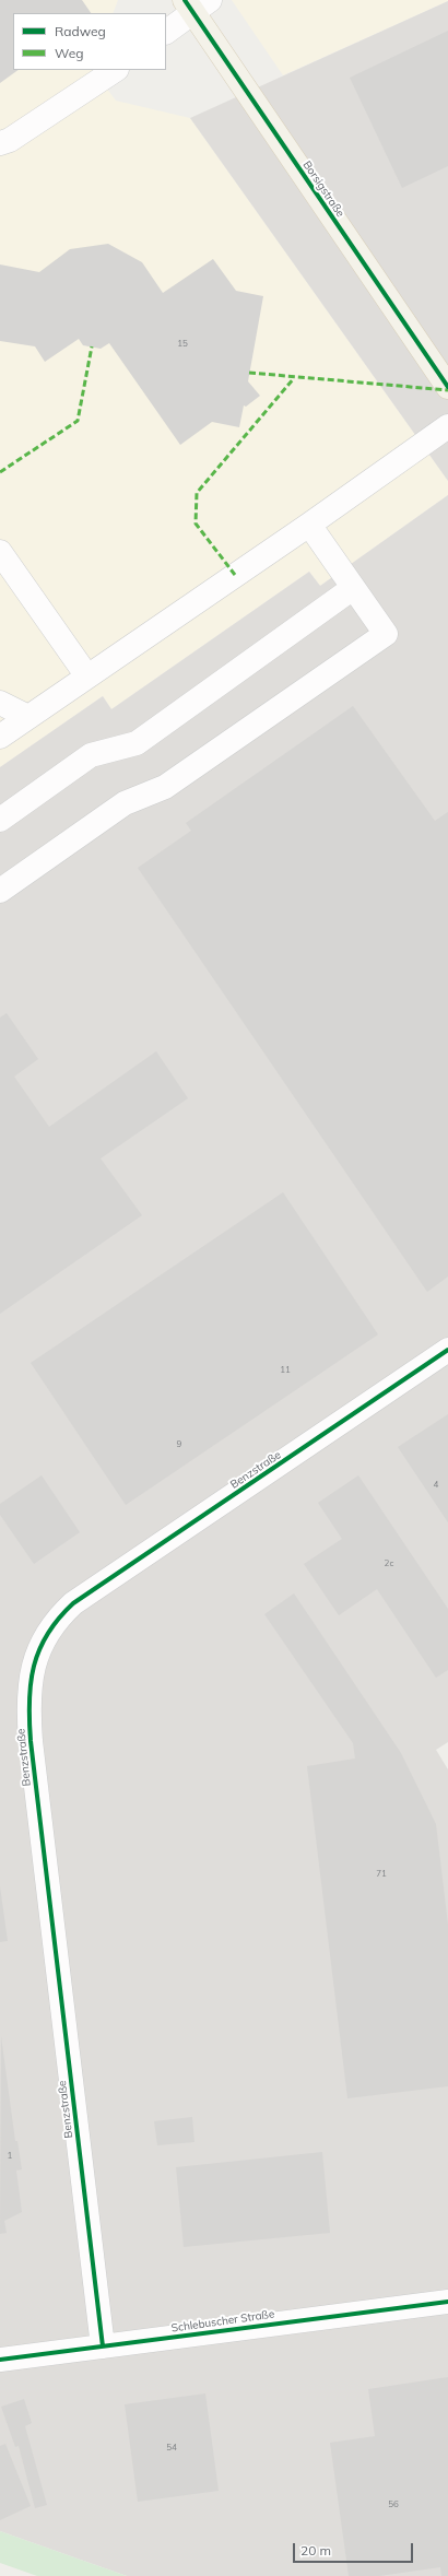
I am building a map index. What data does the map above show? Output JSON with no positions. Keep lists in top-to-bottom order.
{
  "streets": {
    "main road": ["Borsigstraße"],
    "street": ["Benzstraße", "Schlebuscher Straße"]
  },
  "crossings": [
    ["Benzstraße", "Schlebuscher Straße"]
  ],
  "house_numbers": [
    "15",
    "11",
    "9",
    "4",
    "2c",
    "71",
    "1",
    "54",
    "56"
  ],
  "legend": ["Radweg", "Weg"],
  "scale_bar": "20 m"
}
